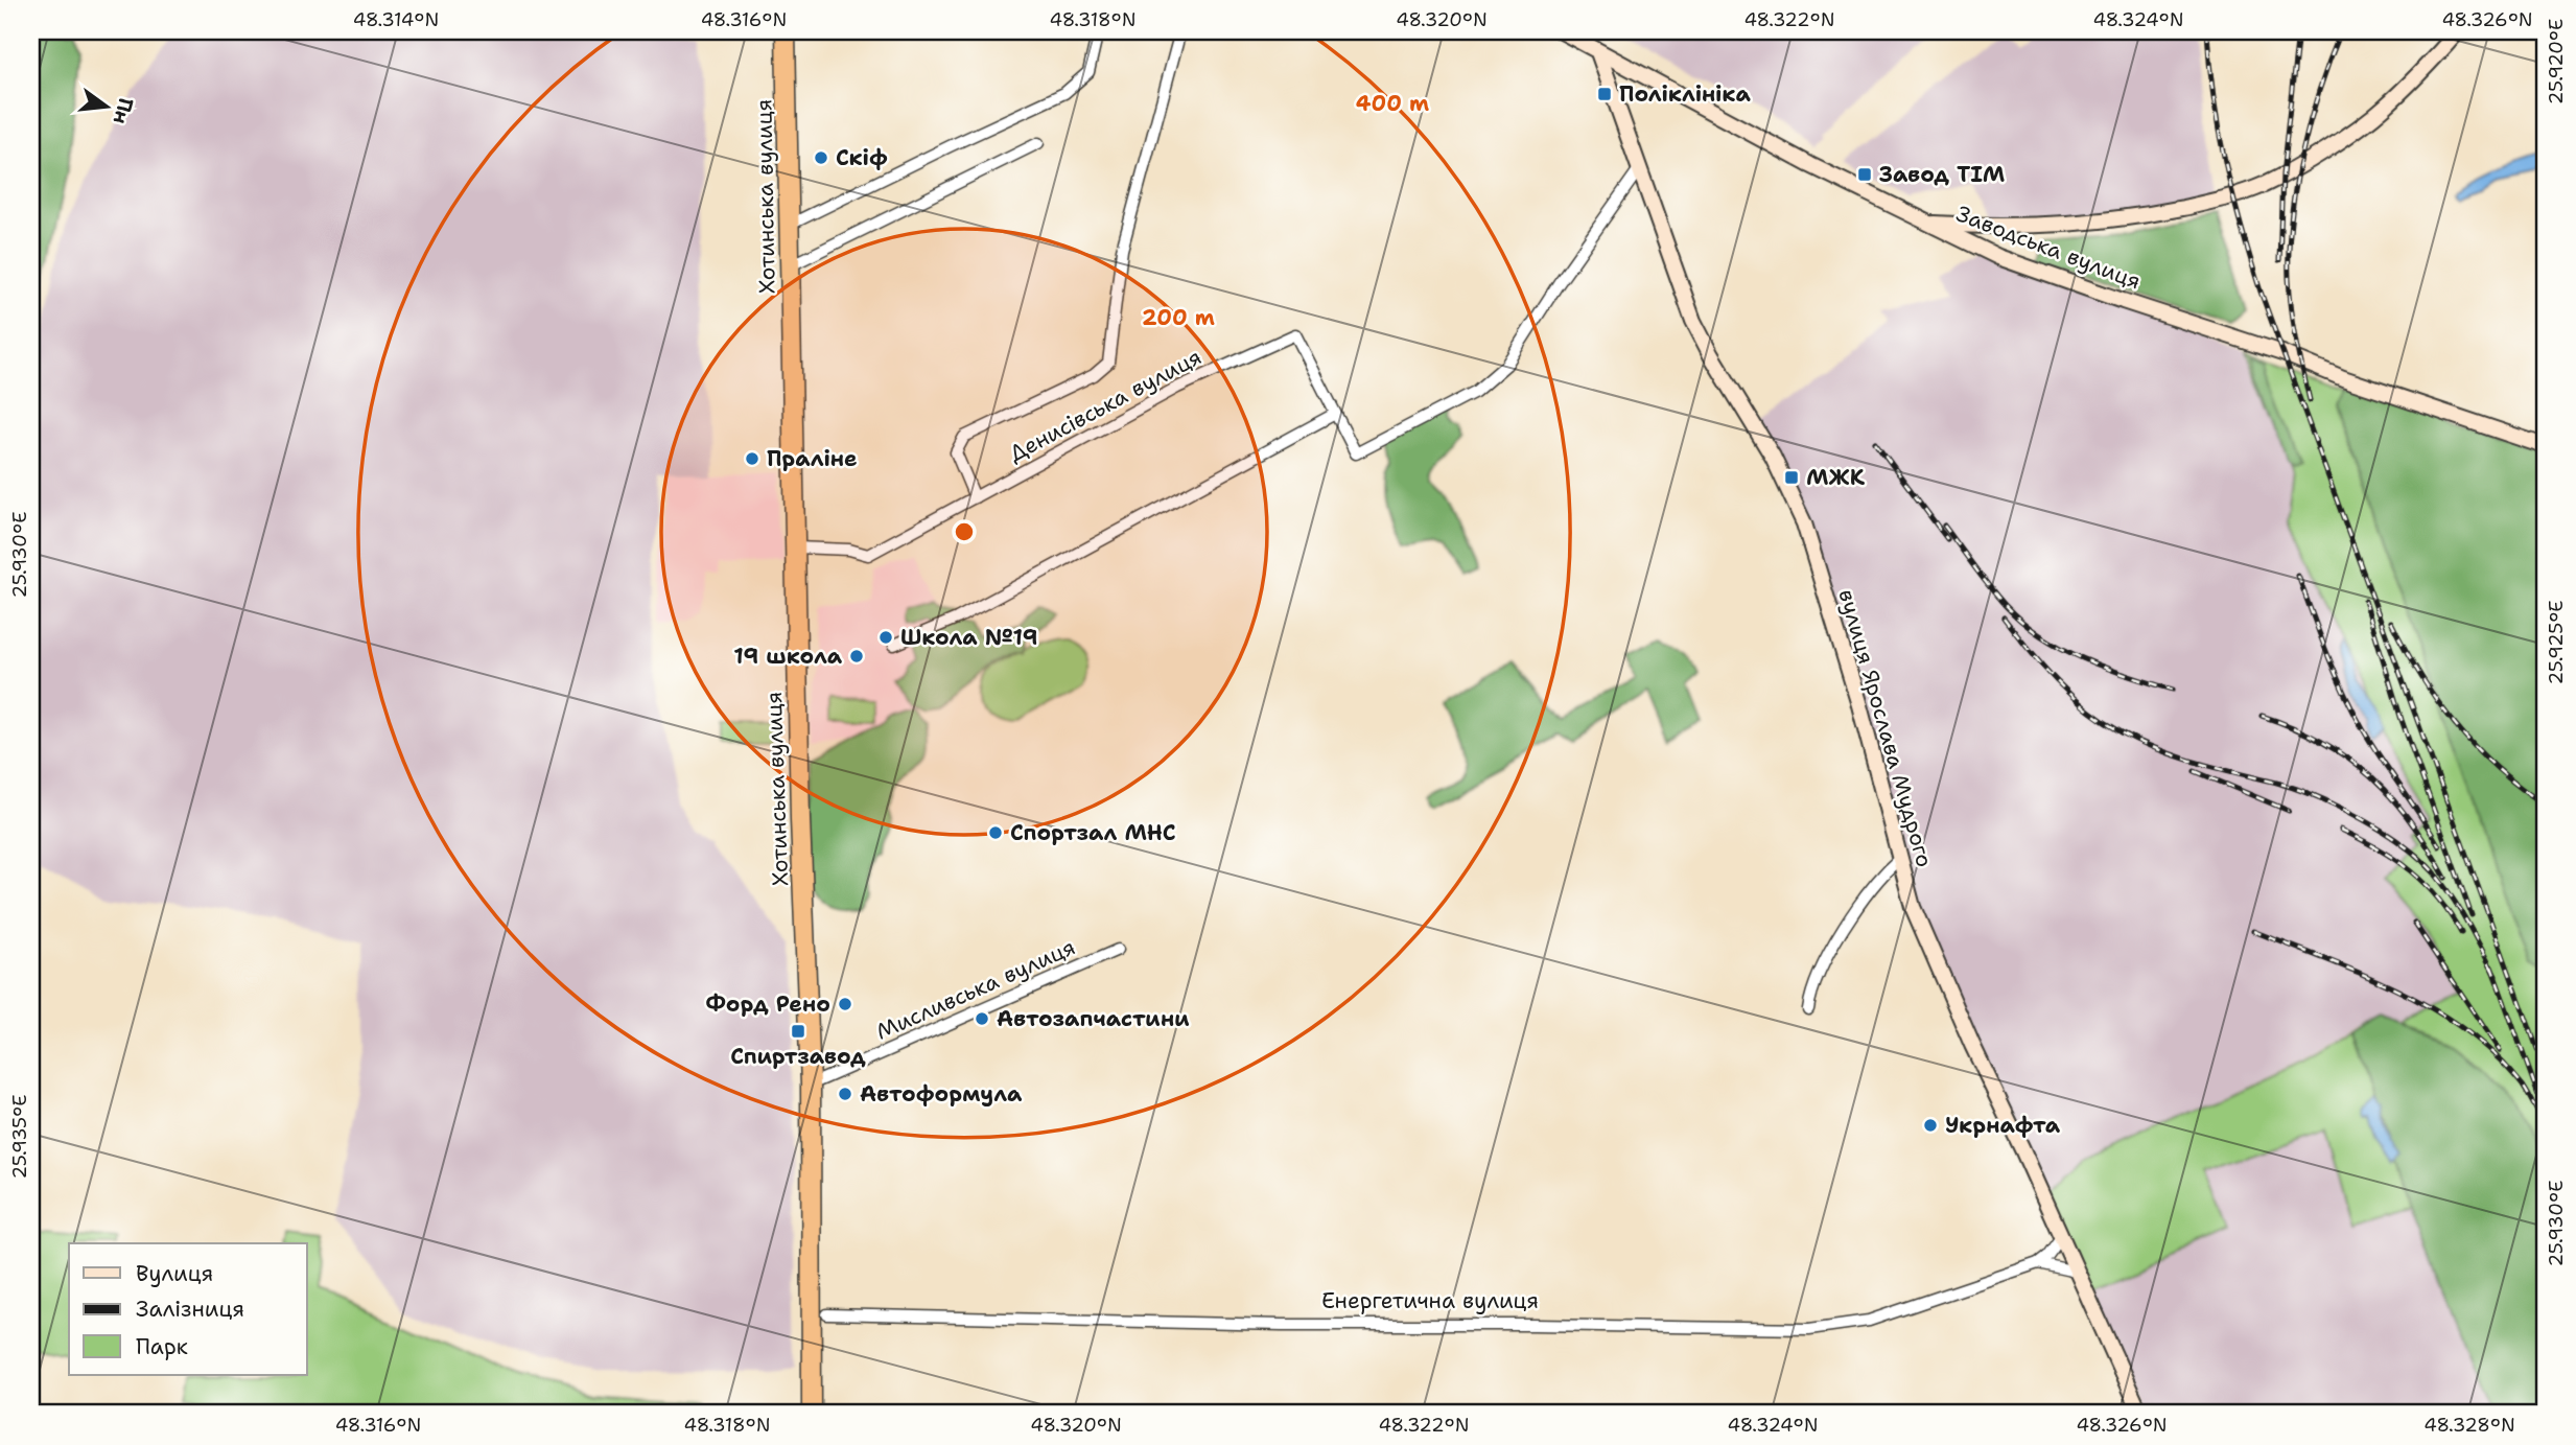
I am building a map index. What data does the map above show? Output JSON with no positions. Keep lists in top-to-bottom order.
{
  "streets": {
    "highway": ["Хотинська вулиця"],
    "main road": ["Заводська вулиця", "вулиця Ярослава Мудрого"],
    "street": ["Денисівська вулиця", "Мисливська вулиця", "Енергетична вулиця"]
  },
  "crossings": [
    ["Хотинська вулиця", "Денисівська вулиця"],
    ["Хотинська вулиця", "Мисливська вулиця"],
    ["Хотинська вулиця", "Енергетична вулиця"],
    ["Заводська вулиця", "вулиця Ярослава Мудрого"],
    ["Денисівська вулиця", "вулиця Ярослава Мудрого"],
    ["вулиця Ярослава Мудрого", "Енергетична вулиця"]
  ],
  "places": {
    "transit": [
      "Поліклініка",
      "Завод ТІМ",
      "МЖК",
      "Спиртзавод"
    ],
    "other": [
      "Скіф",
      "Праліне",
      "Школа №19",
      "19 школа",
      "Спортзал МНС",
      "Форд Рено",
      "Автозапчастини",
      "Автоформула",
      "Укрнафта"
    ]
  },
  "legend": ["Вулиця", "Залізниця", "Парк"],
  "north": "right",
  "coordinates": [
    "48.314°N",
    "48.316°N",
    "48.318°N",
    "48.320°N",
    "48.322°N",
    "48.324°N",
    "48.326°N",
    "25.920°E",
    "25.930°E",
    "25.925°E",
    "25.935°E",
    "48.328°N"
  ],
  "rings": ["400 m", "200 m"]
}
